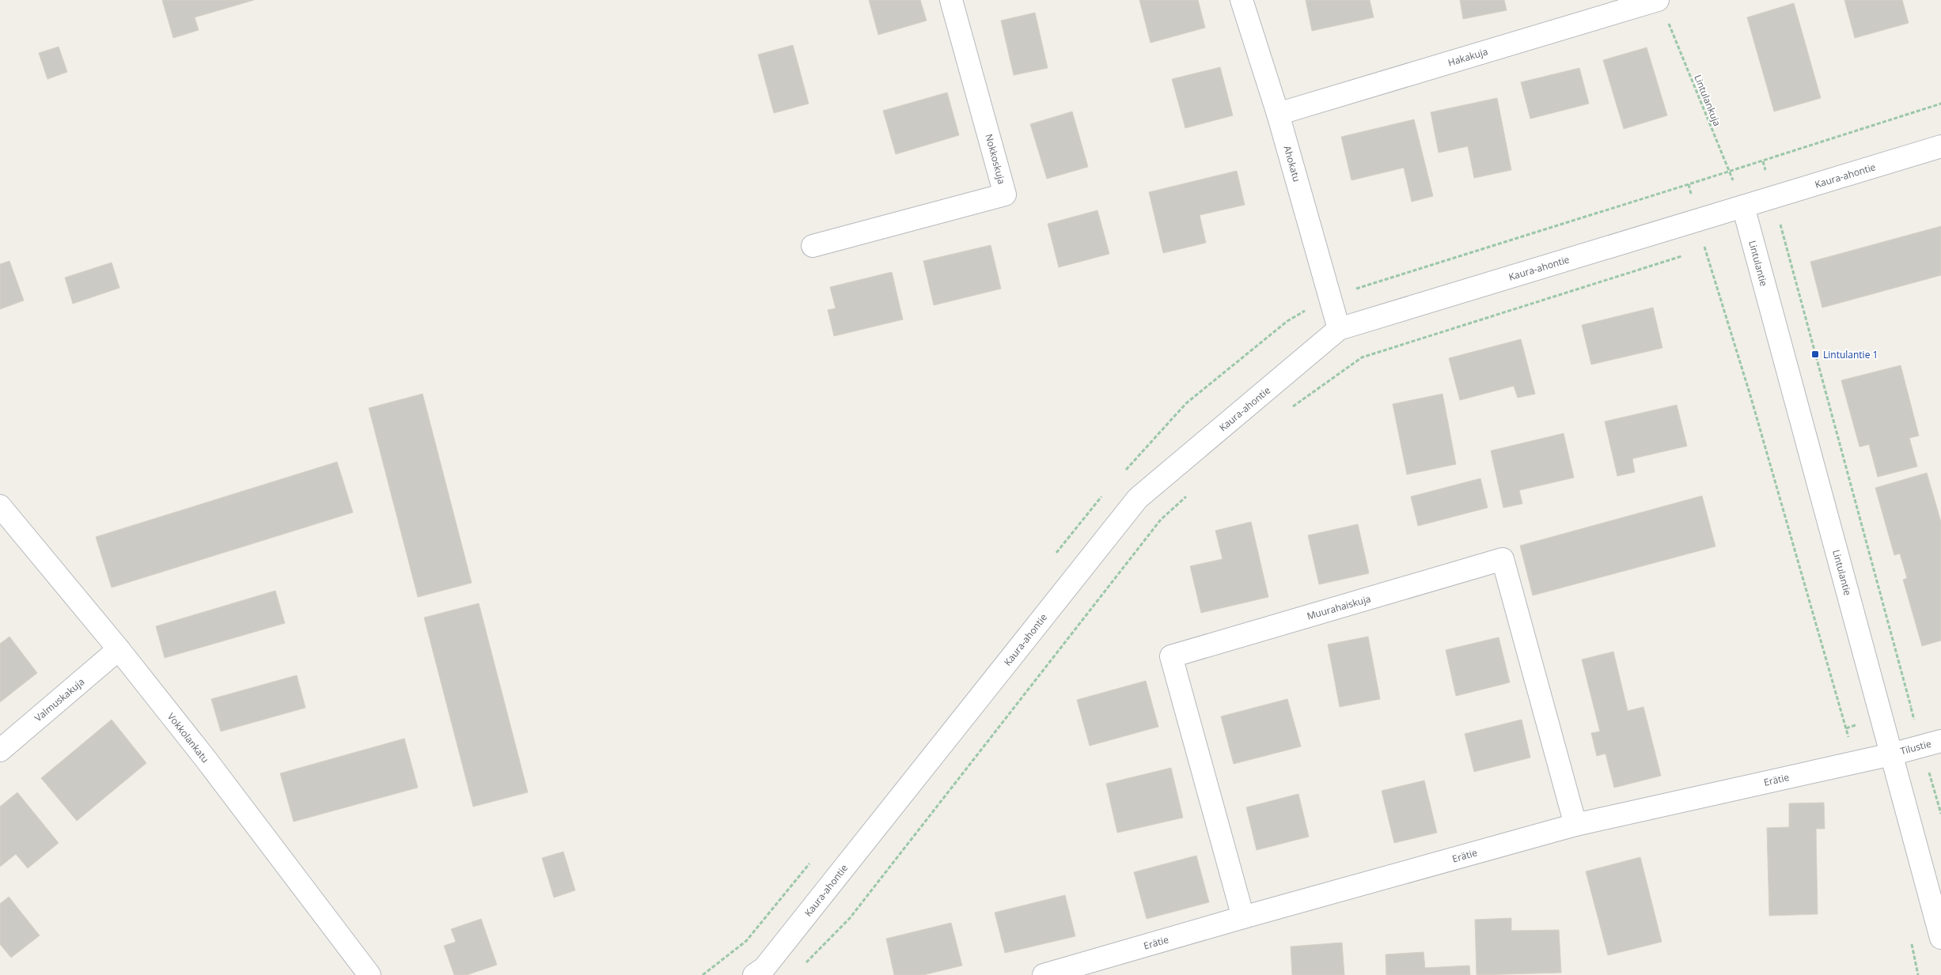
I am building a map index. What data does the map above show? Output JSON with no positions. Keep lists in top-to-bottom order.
{
  "streets": {
    "street": [
      "Hakakuja",
      "Nokkoskuja",
      "Ahokatu",
      "Kaura-ahontie",
      "Lintulantie",
      "Muurahaiskuja",
      "Valmuskakuja",
      "Vokkolankatu",
      "Tilustie",
      "Erätie"
    ],
    "path": ["Lintulankuja"]
  },
  "crossings": [
    ["Hakakuja", "Ahokatu"],
    ["Lintulankuja", "Kaura-ahontie"],
    ["Lintulankuja", "Lintulantie"],
    ["Ahokatu", "Kaura-ahontie"],
    ["Kaura-ahontie", "Lintulantie"],
    ["Lintulantie", "Tilustie"],
    ["Lintulantie", "Erätie"],
    ["Muurahaiskuja", "Erätie"],
    ["Valmuskakuja", "Vokkolankatu"],
    ["Tilustie", "Erätie"]
  ],
  "places": {
    "transit": ["Lintulantie 1"]
  }
}
